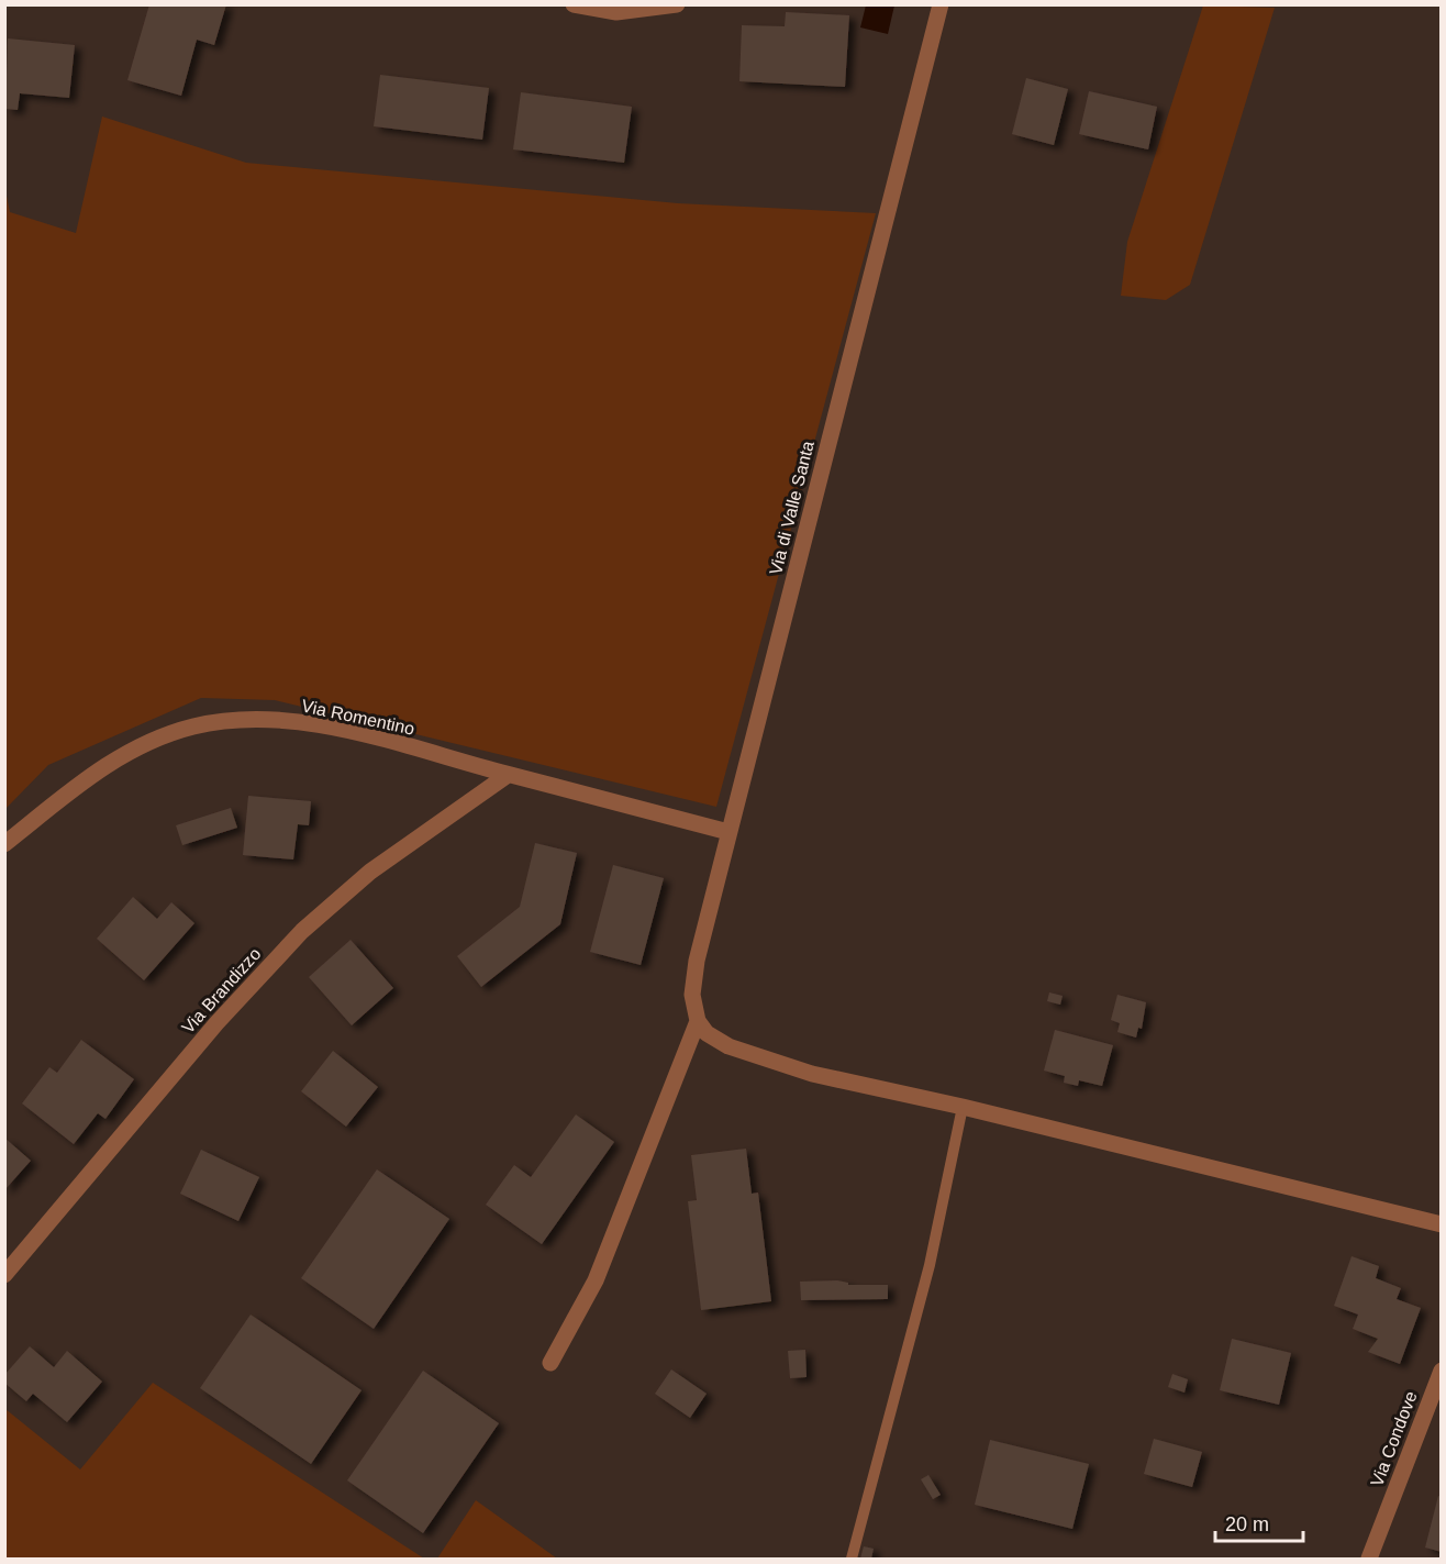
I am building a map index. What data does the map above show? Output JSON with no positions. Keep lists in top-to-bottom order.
{
  "streets": {
    "street": [
      "Via di Valle Santa",
      "Via Romentino",
      "Via Brandizzo",
      "Via Condove"
    ]
  },
  "crossings": [
    ["Via di Valle Santa", "Via Romentino"],
    ["Via Romentino", "Via Brandizzo"]
  ],
  "scale_bar": "20 m"
}
